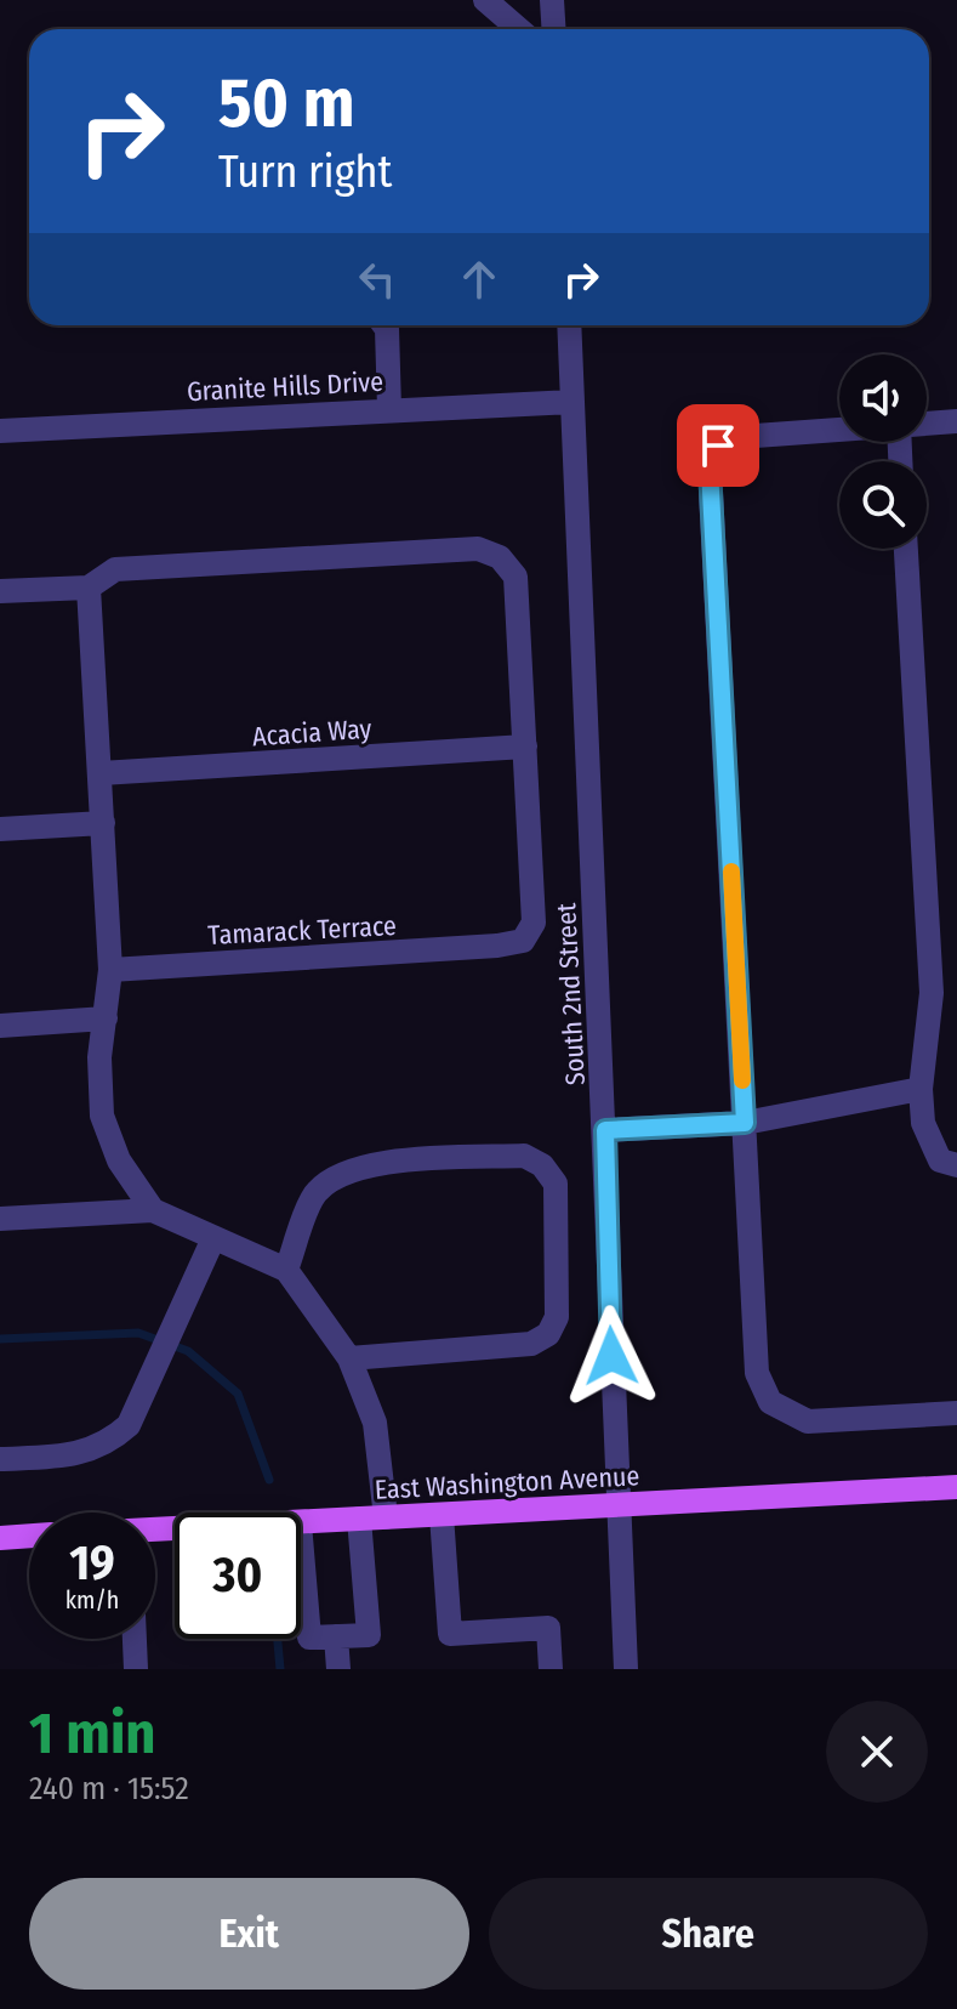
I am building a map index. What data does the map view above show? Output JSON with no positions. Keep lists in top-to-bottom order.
{
  "streets": {
    "main road": ["East Washington Avenue"],
    "street": [
      "Granite Hills Drive",
      "Acacia Way",
      "Tamarack Terrace",
      "South 2nd Street"
    ]
  },
  "crossings": [
    ["Granite Hills Drive", "South 2nd Street"],
    ["Acacia Way", "Tamarack Terrace"],
    ["South 2nd Street", "East Washington Avenue"]
  ],
  "page": {
    "turn": ["50 m", "Turn right"],
    "speed": "19 km/h",
    "limit": "30",
    "heading": ["1 min", "240 m · 15:52"],
    "buttons": ["Exit", "Share"]
  }
}
